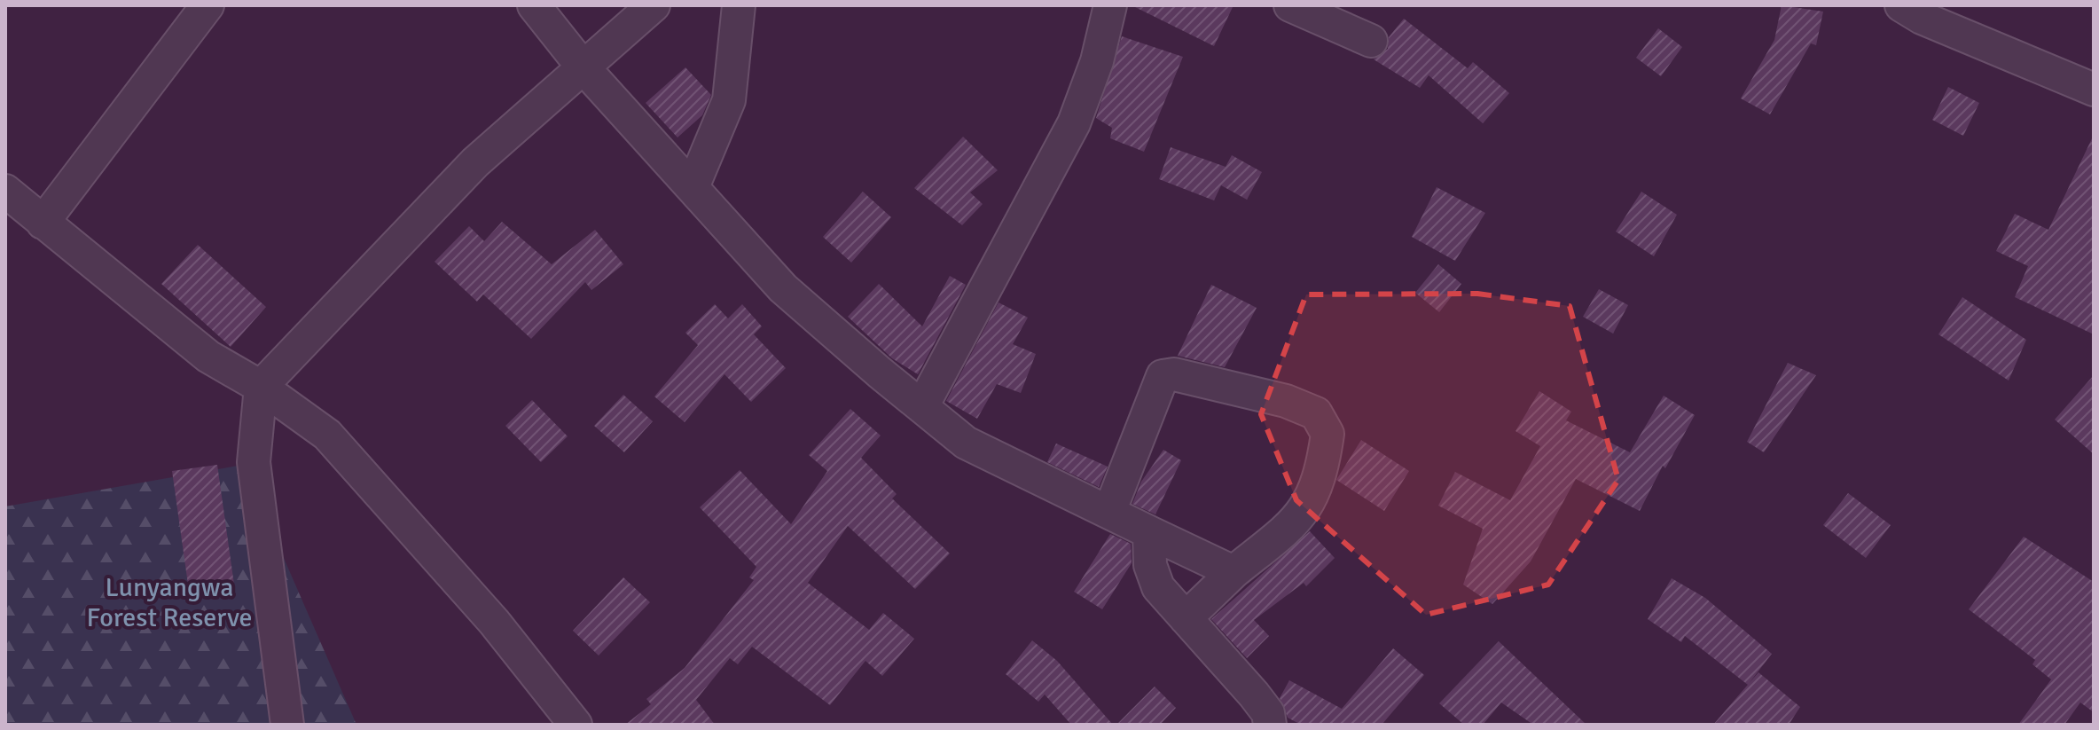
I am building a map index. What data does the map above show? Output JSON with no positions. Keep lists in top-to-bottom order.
{
  "parks": ["Lunyangwa Forest Reserve"]
}
